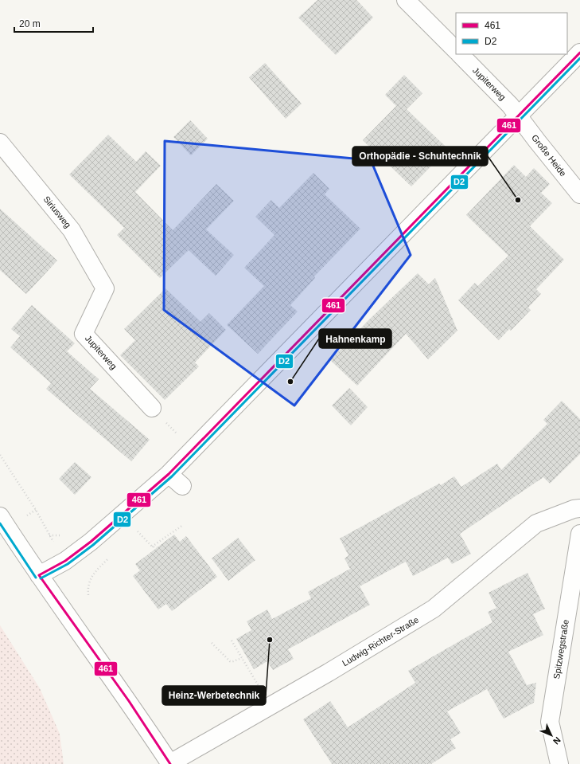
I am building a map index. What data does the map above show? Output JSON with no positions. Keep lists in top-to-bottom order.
{
  "streets": {
    "street": [
      "Jupiterweg",
      "Große Heide",
      "Siriusweg",
      "Ludwig-Richter-Straße",
      "Spitzwegstraße"
    ]
  },
  "crossings": [
    ["Jupiterweg", "Große Heide"],
    ["Jupiterweg", "Siriusweg"]
  ],
  "places": ["Orthopädie - Schuhtechnik", "Hahnenkamp", "Heinz-Werbetechnik"],
  "lines": ["transit line 461", "transit line D2"],
  "legend": ["461", "D2"],
  "scale_bar": "20 m",
  "north": "bottom right"
}
